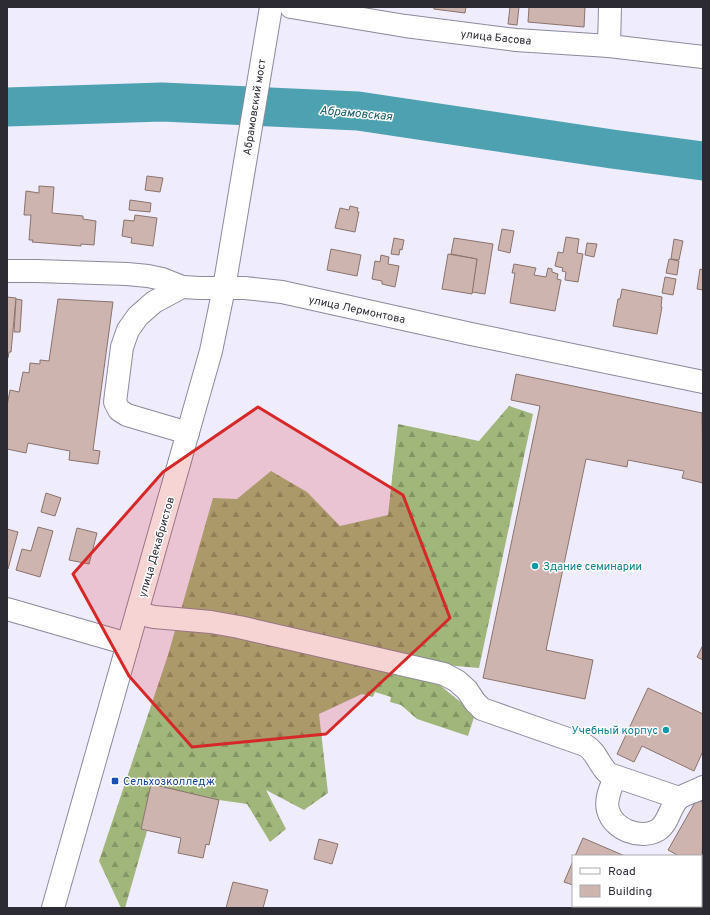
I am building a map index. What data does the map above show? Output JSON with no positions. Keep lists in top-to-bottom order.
{
  "streets": {
    "street": [
      "улица Басова",
      "Абрамовский мост",
      "улица Лермонтова",
      "улица Декабристов"
    ]
  },
  "crossings": [
    ["Абрамовский мост", "улица Декабристов"],
    ["улица Лермонтова", "улица Декабристов"]
  ],
  "water": ["Абрамовская"],
  "places": {
    "other": ["Здание семинарии", "Учебный корпус"],
    "transit": ["Сельхозколледж"]
  },
  "legend": ["Road", "Building"]
}
